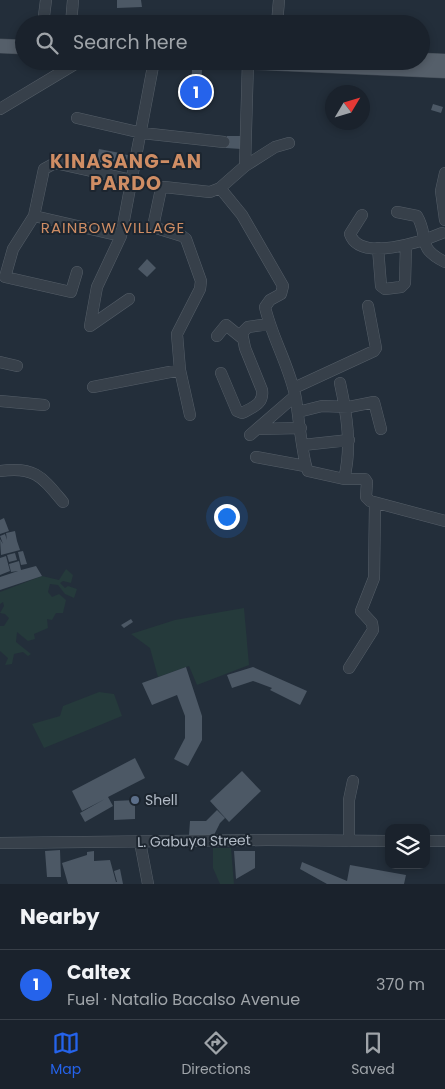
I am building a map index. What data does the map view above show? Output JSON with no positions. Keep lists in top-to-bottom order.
{
  "streets": {
    "street": ["L. Gabuya Street"]
  },
  "districts": ["KINASANG-AN PARDO", "RAINBOW VILLAGE"],
  "places": ["Shell"],
  "north": "top right",
  "page": {
    "search": "Search here",
    "pins": "1",
    "heading": "Nearby",
    "list": [
      {
        "mark": "1",
        "name": "Caltex",
        "note": "Fuel · Natalio Bacalso Avenue",
        "value": "370 m"
      }
    ],
    "nav": ["Map", "Directions", "Saved"]
  }
}
